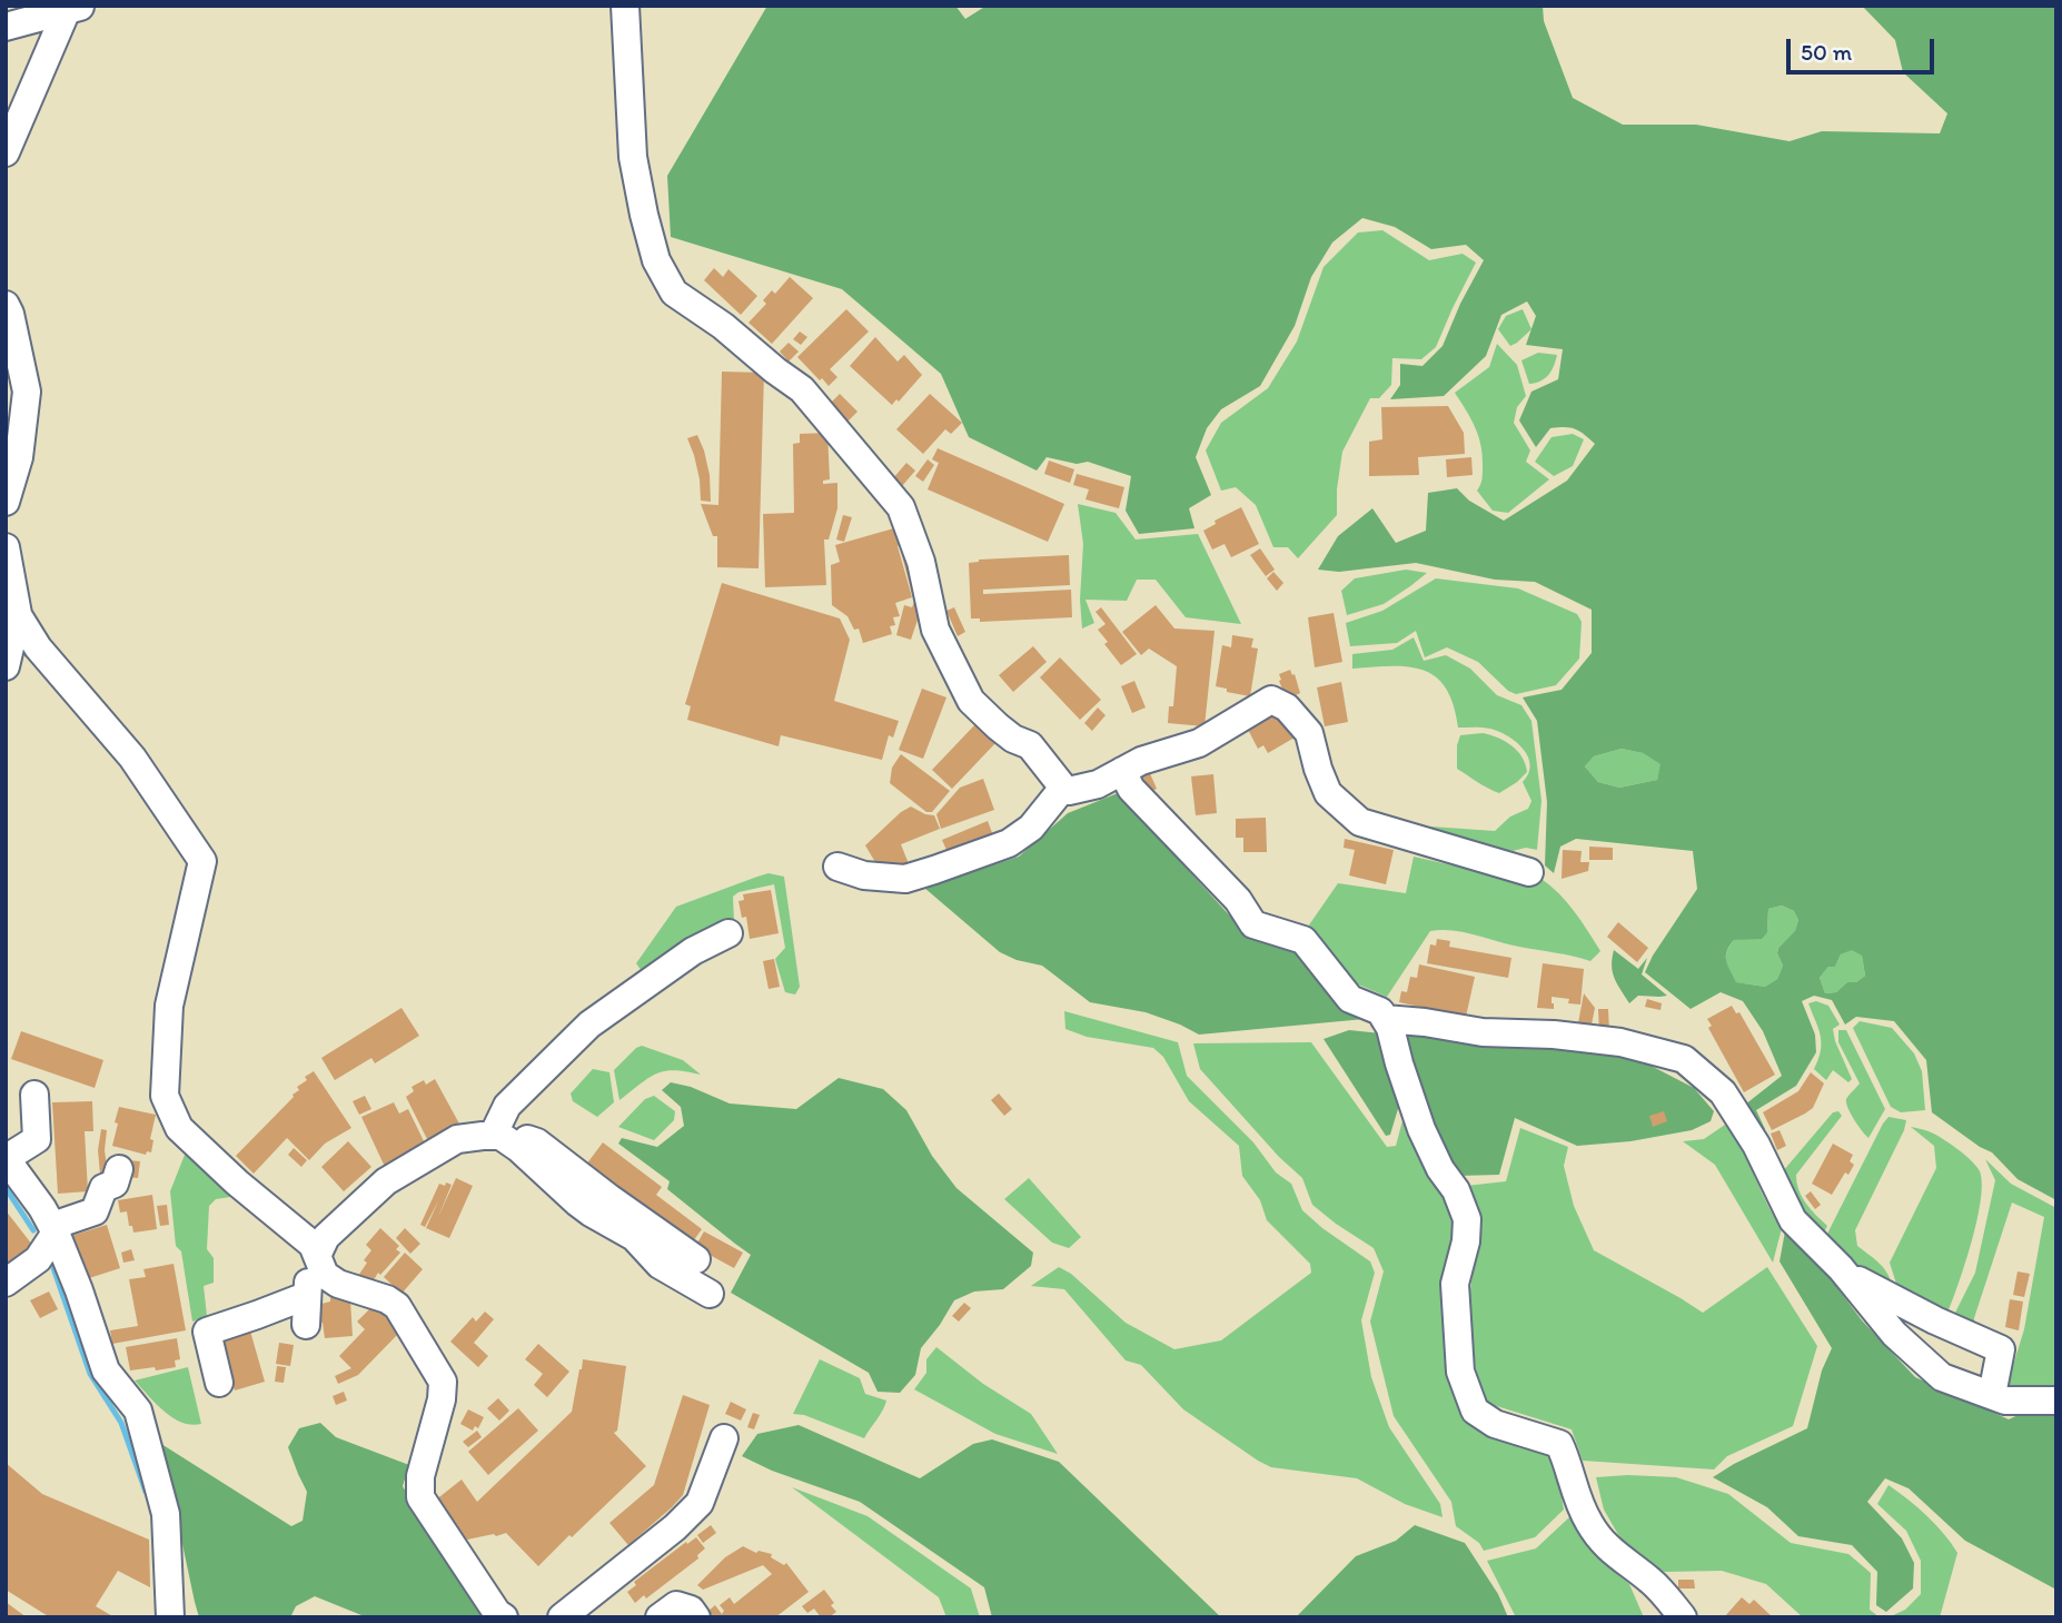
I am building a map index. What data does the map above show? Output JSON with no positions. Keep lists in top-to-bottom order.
{
  "scale_bar": "50 m"
}
